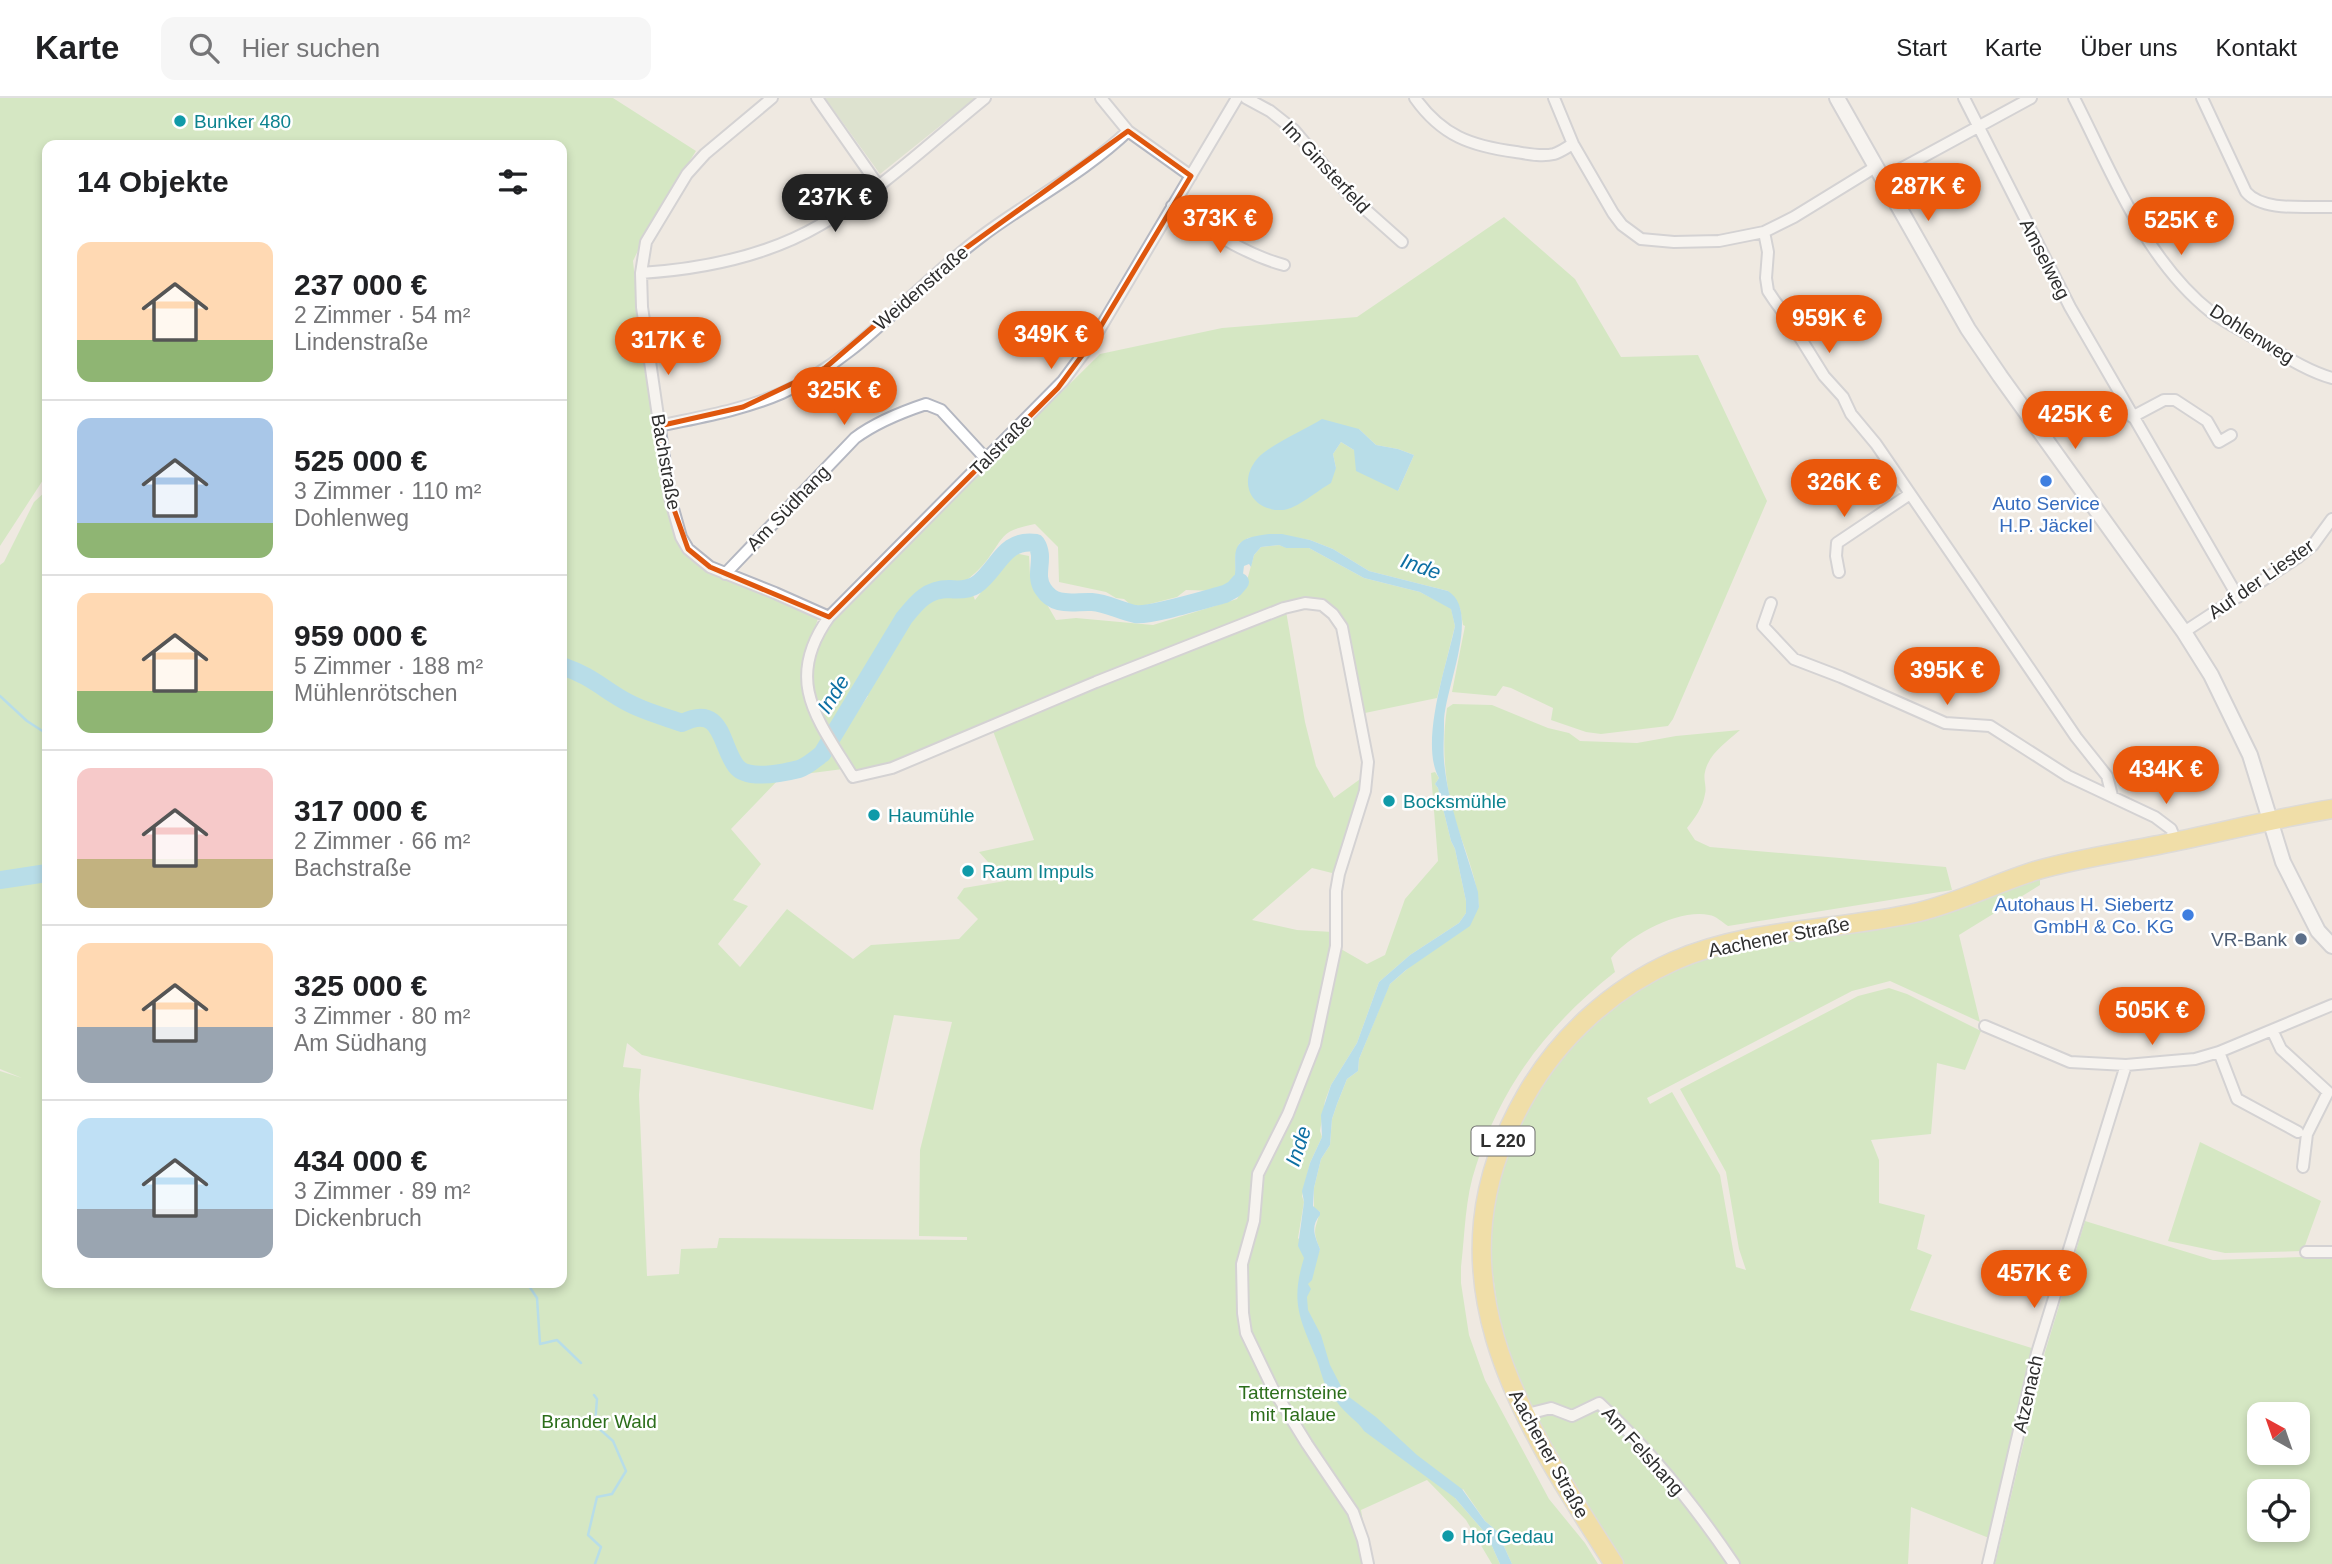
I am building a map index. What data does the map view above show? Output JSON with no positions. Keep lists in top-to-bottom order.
{
  "streets": {
    "main road": ["Aachener Straße", "L 220"],
    "street": [
      "Im Ginsterfeld",
      "Amselweg",
      "Weidenstraße",
      "Dohlenweg",
      "Talstraße",
      "Bachstraße",
      "Am Südhang",
      "Auf der Liester",
      "Atzenach",
      "Am Felshang"
    ]
  },
  "crossings": [
    ["Amselweg", "Auf der Liester"],
    ["Weidenstraße", "Bachstraße"],
    ["Talstraße", "Bachstraße"],
    ["Talstraße", "Am Südhang"],
    ["Bachstraße", "Am Südhang"],
    ["Aachener Straße", "Am Felshang"]
  ],
  "water": ["Inde"],
  "parks": ["Tatternsteine mit Talaue", "Brander Wald"],
  "places": [
    "Bunker 480",
    "Auto Service H.P. Jäckel",
    "Bocksmühle",
    "Haumühle",
    "Raum Impuls",
    "Autohaus H. Siebertz GmbH & Co. KG",
    "VR-Bank",
    "Hof Gedau"
  ],
  "north": "top left",
  "page": {
    "header": "Karte",
    "search": "Hier suchen",
    "nav": [
      "Start",
      "Karte",
      "Über uns",
      "Kontakt"
    ],
    "heading": "14 Objekte",
    "price": [
      "287K €",
      "237K €",
      "373K €",
      "525K €",
      "959K €",
      "349K €",
      "317K €",
      "325K €",
      "425K €",
      "326K €",
      "395K €",
      "434K €",
      "505K €",
      "457K €"
    ],
    "list": [
      {
        "name": "237 000 €",
        "note": "2 Zimmer · 54 m² · Lindenstraße"
      },
      {
        "name": "525 000 €",
        "note": "3 Zimmer · 110 m² · Dohlenweg"
      },
      {
        "name": "959 000 €",
        "note": "5 Zimmer · 188 m² · Mühlenrötschen"
      },
      {
        "name": "317 000 €",
        "note": "2 Zimmer · 66 m² · Bachstraße"
      },
      {
        "name": "325 000 €",
        "note": "3 Zimmer · 80 m² · Am Südhang"
      },
      {
        "name": "434 000 €",
        "note": "3 Zimmer · 89 m² · Dickenbruch"
      }
    ]
  }
}
